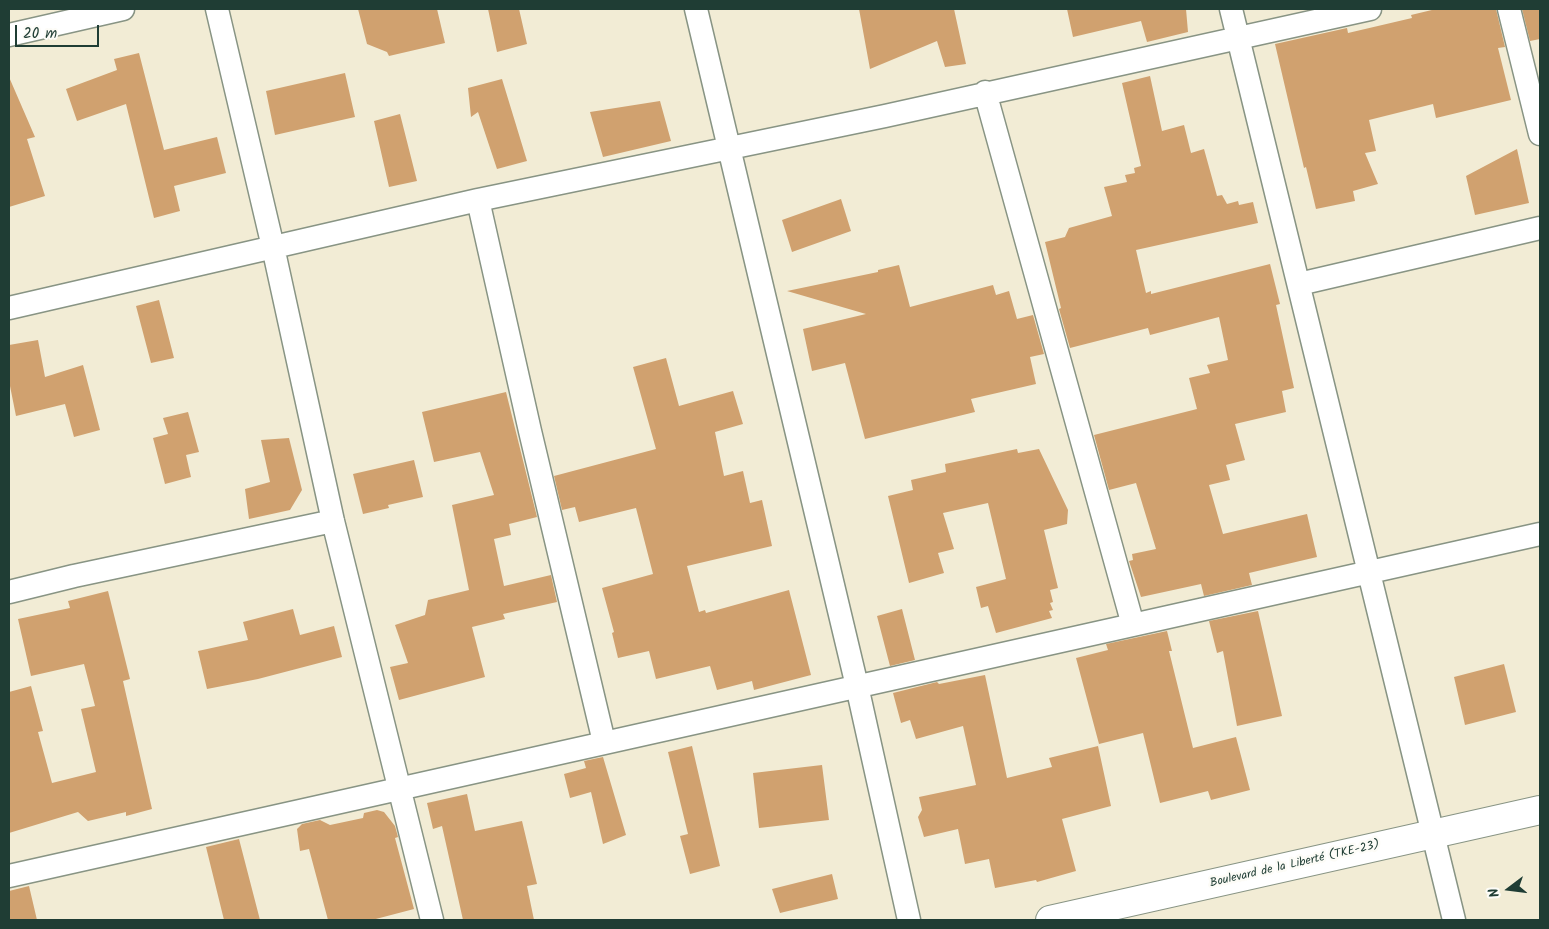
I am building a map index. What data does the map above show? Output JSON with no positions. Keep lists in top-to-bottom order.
{
  "streets": {
    "street": ["Boulevard de la Liberté (TKE-23)"]
  },
  "scale_bar": "20 m",
  "north": "left"
}
